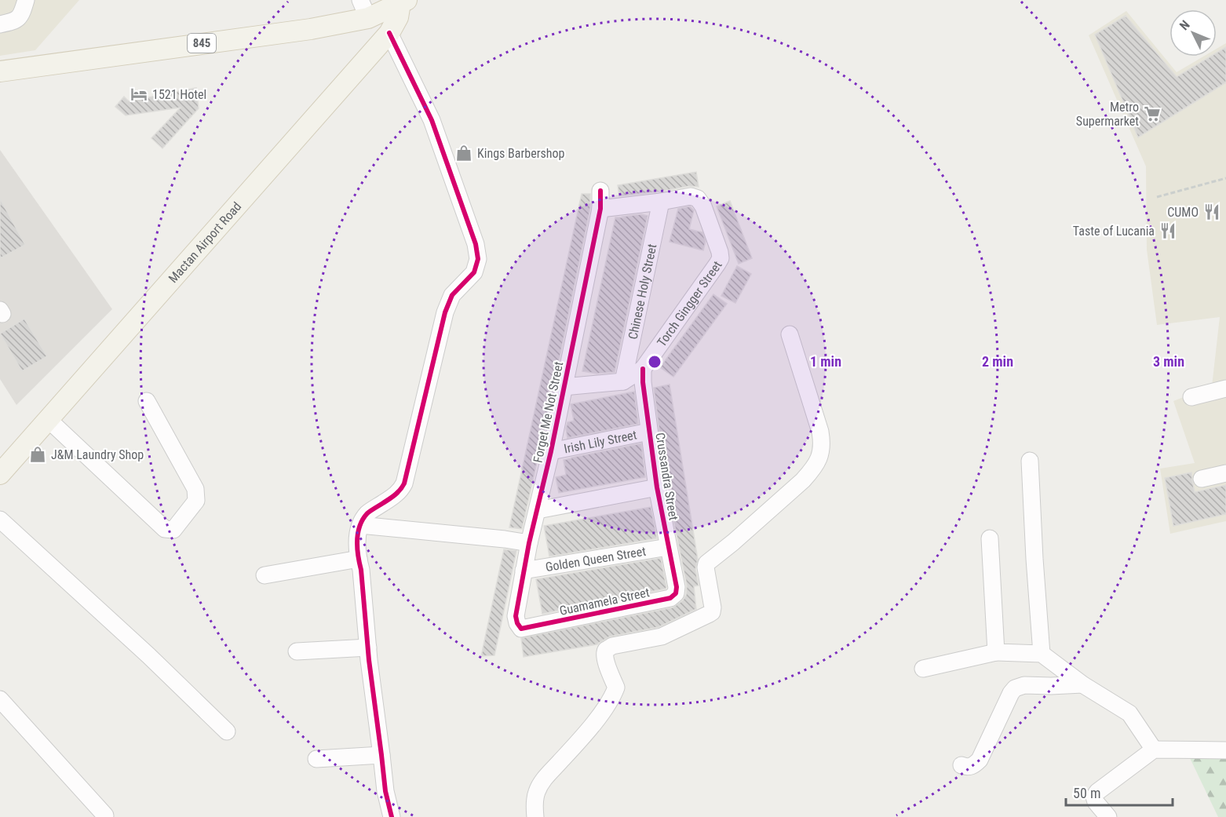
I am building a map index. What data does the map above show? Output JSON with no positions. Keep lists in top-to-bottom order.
{
  "streets": {
    "main road": ["845", "Mactan Airport Road"],
    "street": [
      "Chinese Holy Street",
      "Torch Gingger Street",
      "Forget Me Not Street",
      "Irish Lily Street",
      "Crussandra Street",
      "Golden Queen Street",
      "Guamamela Street"
    ]
  },
  "crossings": [
    ["845", "Mactan Airport Road"],
    ["Chinese Holy Street", "Torch Gingger Street"],
    ["Torch Gingger Street", "Crussandra Street"],
    ["Forget Me Not Street", "Irish Lily Street"],
    ["Forget Me Not Street", "Golden Queen Street"],
    ["Forget Me Not Street", "Guamamela Street"],
    ["Irish Lily Street", "Crussandra Street"],
    ["Crussandra Street", "Golden Queen Street"],
    ["Crussandra Street", "Guamamela Street"]
  ],
  "places": {
    "hotel": ["1521 Hotel"],
    "supermarket": ["Metro Supermarket"],
    "shop": ["Kings Barbershop", "J&M Laundry Shop"],
    "restaurant": ["CUMO", "Taste of Lucania"]
  },
  "scale_bar": "50 m",
  "north": "top left",
  "rings": ["1 min", "2 min", "3 min"]
}
